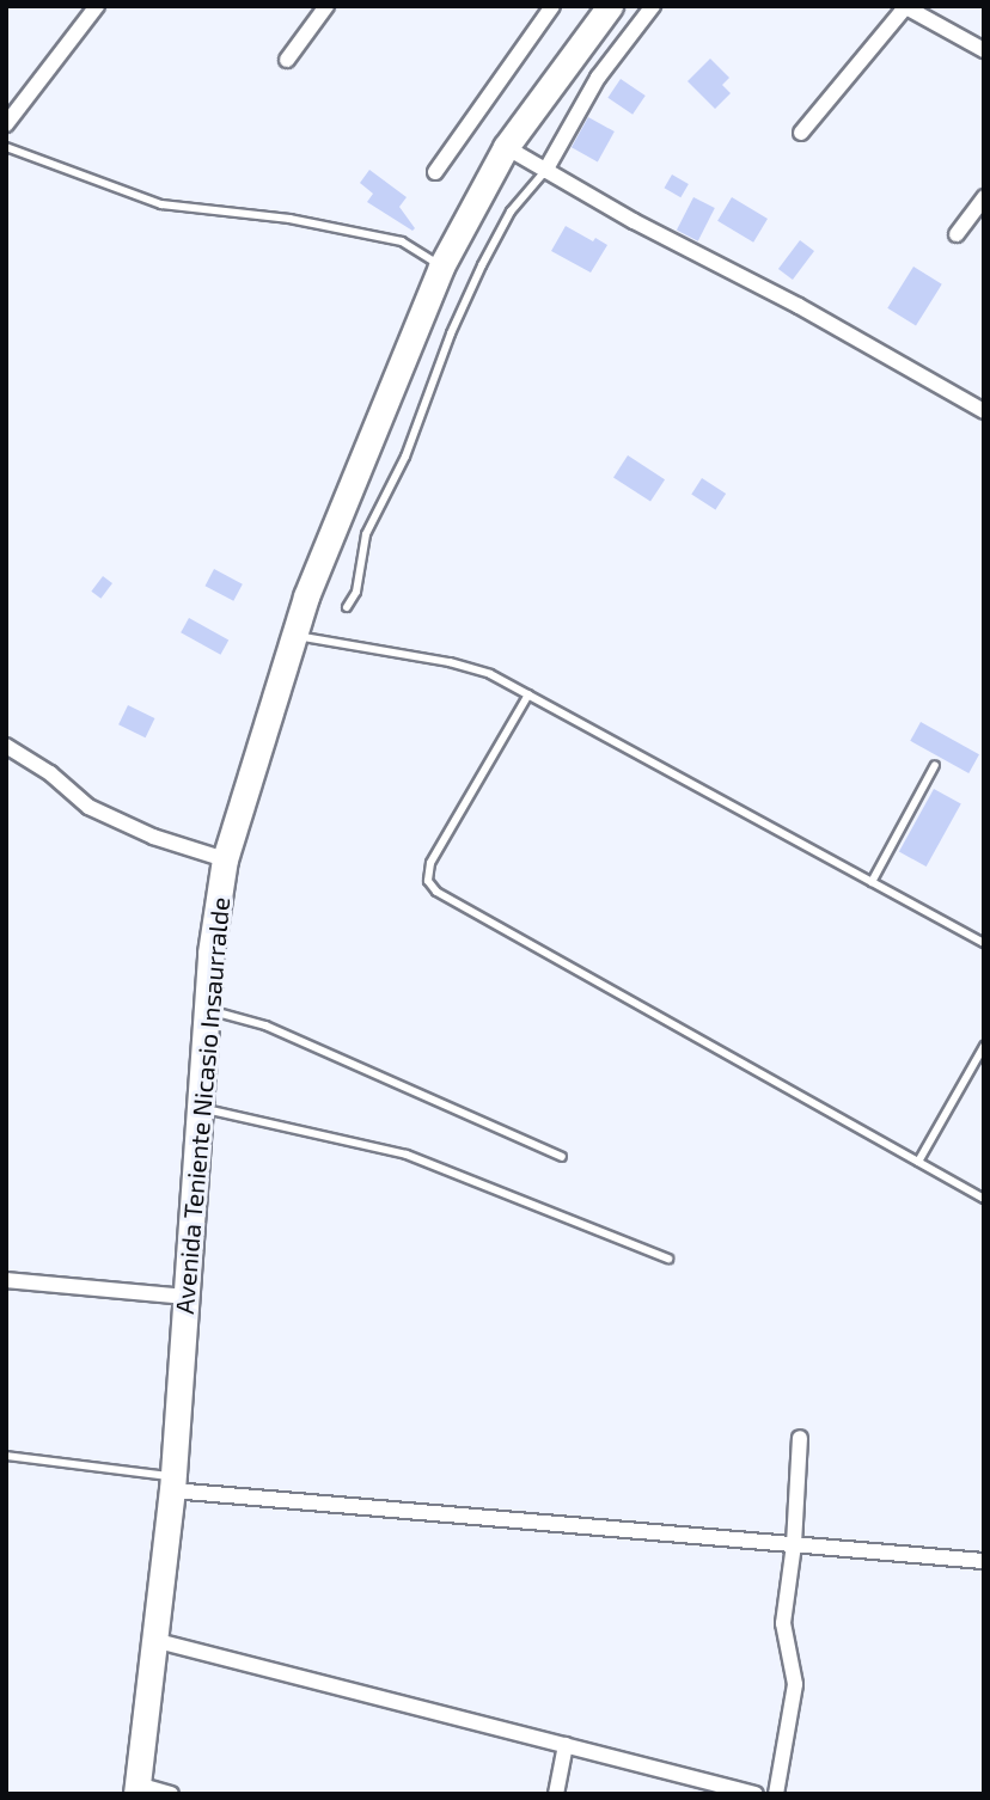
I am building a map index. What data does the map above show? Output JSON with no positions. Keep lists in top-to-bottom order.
{
  "streets": {
    "main road": ["Avenida Teniente Nicasio Insaurralde"]
  }
}
